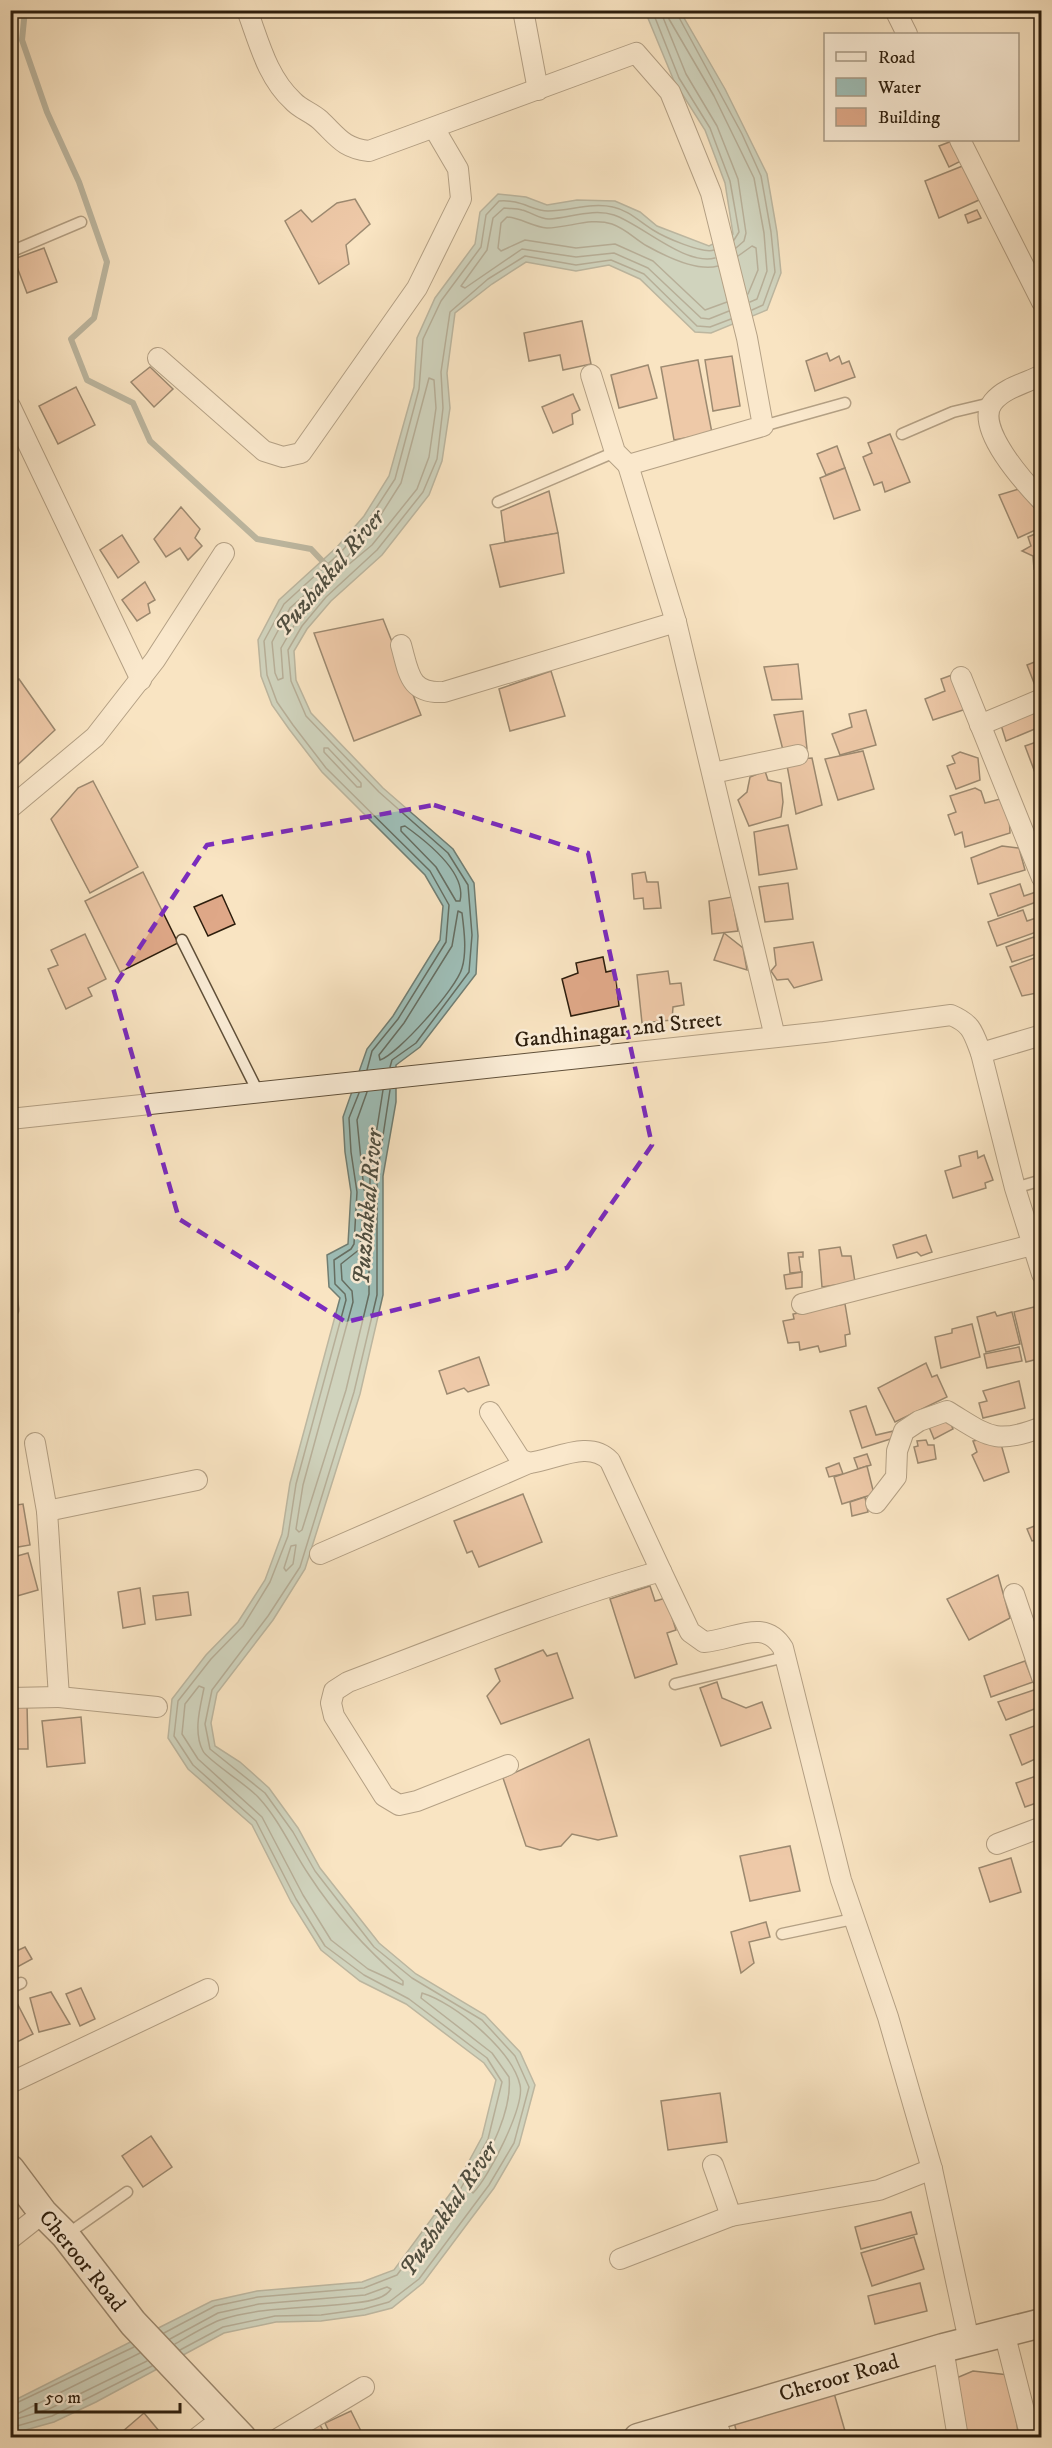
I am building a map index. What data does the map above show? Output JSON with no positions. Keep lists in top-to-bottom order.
{
  "streets": {
    "main road": ["Cheroor Road"],
    "street": ["Gandhinagar 2nd Street"]
  },
  "water": ["Puzhakkal River"],
  "legend": ["Road", "Water", "Building"],
  "scale_bar": "50 m"
}
